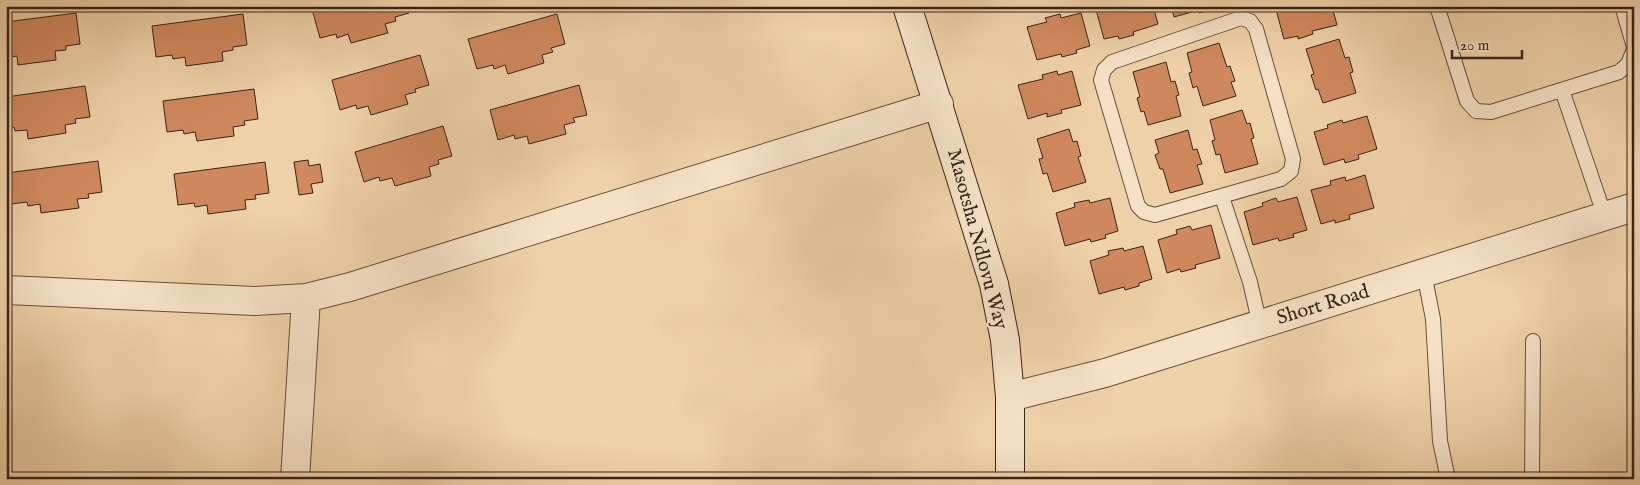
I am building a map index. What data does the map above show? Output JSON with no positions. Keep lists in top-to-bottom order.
{
  "streets": {
    "street": ["Masotsha Ndlovu Way", "Short Road"]
  },
  "crossings": [
    ["Masotsha Ndlovu Way", "Short Road"]
  ],
  "scale_bar": "20 m"
}
